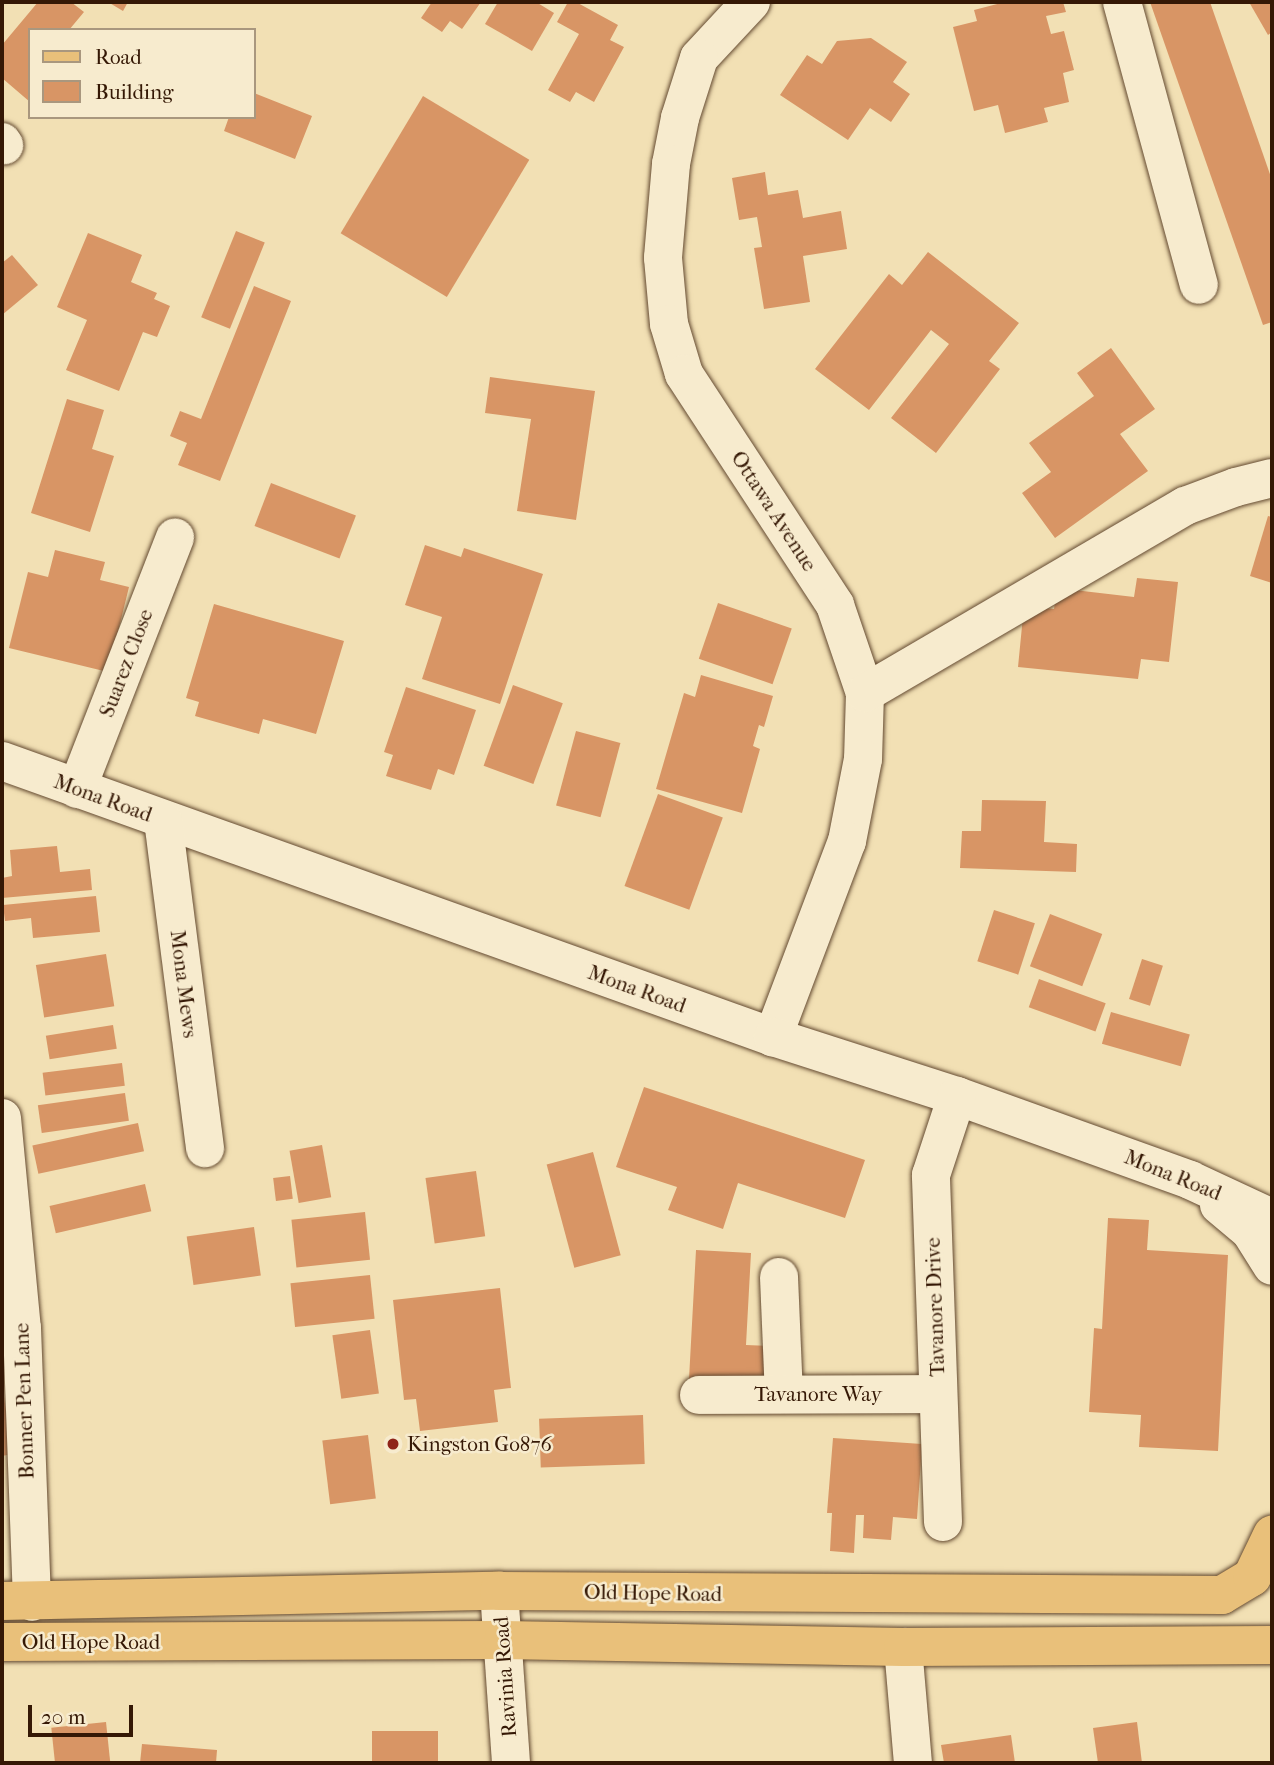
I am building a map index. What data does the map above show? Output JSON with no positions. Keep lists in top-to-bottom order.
{
  "streets": {
    "main road": ["Old Hope Road"],
    "street": [
      "Ottawa Avenue",
      "Suarez Close",
      "Mona Road",
      "Mona Mews",
      "Tavanore Drive",
      "Tavanore Way",
      "Bonner Pen Lane",
      "Ravinia Road"
    ]
  },
  "crossings": [
    ["Ottawa Avenue", "Mona Road"],
    ["Suarez Close", "Mona Road"],
    ["Mona Road", "Mona Mews"],
    ["Mona Road", "Tavanore Drive"],
    ["Tavanore Drive", "Tavanore Way"],
    ["Bonner Pen Lane", "Old Hope Road"],
    ["Old Hope Road", "Ravinia Road"]
  ],
  "places": ["Kingston Go876"],
  "legend": ["Road", "Building"],
  "scale_bar": "20 m"
}
